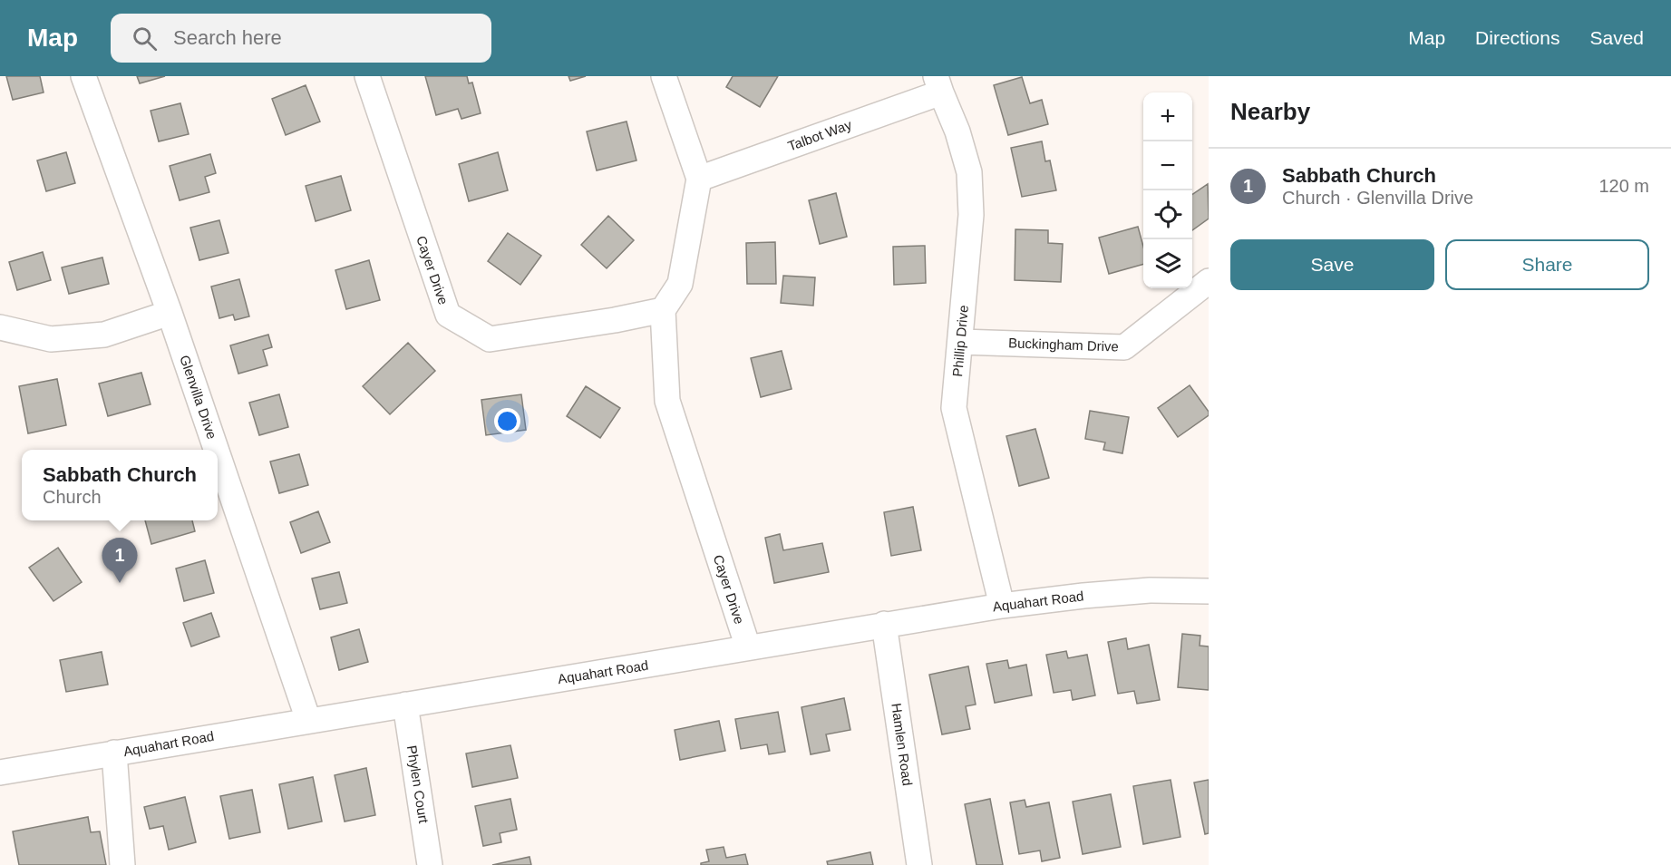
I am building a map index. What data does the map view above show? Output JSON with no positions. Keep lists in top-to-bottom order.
{
  "streets": {
    "street": [
      "Talbot Way",
      "Cayer Drive",
      "Phillip Drive",
      "Buckingham Drive",
      "Glenvilla Drive",
      "Aquahart Road",
      "Hamlen Road",
      "Phylen Court"
    ]
  },
  "crossings": [
    ["Talbot Way", "Phillip Drive"],
    ["Cayer Drive", "Aquahart Road"],
    ["Phillip Drive", "Buckingham Drive"],
    ["Phillip Drive", "Aquahart Road"],
    ["Glenvilla Drive", "Aquahart Road"],
    ["Aquahart Road", "Hamlen Road"],
    ["Aquahart Road", "Phylen Court"]
  ],
  "page": {
    "header": "Map",
    "search": "Search here",
    "nav": ["Map", "Directions", "Saved"],
    "heading": "Nearby",
    "map_buttons": ["+", "−"],
    "list": [
      {
        "mark": "1",
        "name": "Sabbath Church",
        "note": "Church · Glenvilla Drive",
        "value": "120 m"
      }
    ],
    "buttons": ["Save", "Share"],
    "popup": ["Sabbath Church", "Church"],
    "pins": "1"
  }
}
